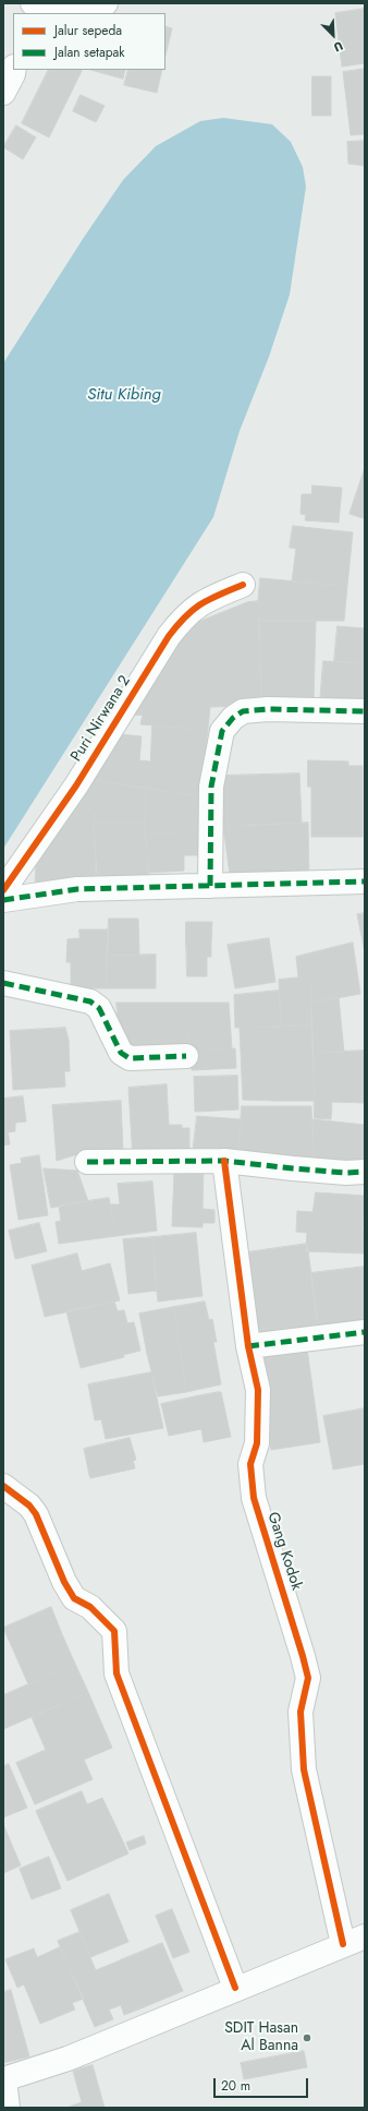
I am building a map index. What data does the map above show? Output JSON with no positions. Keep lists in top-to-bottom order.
{
  "streets": {
    "street": ["Puri Nirwana 2", "Gang Kodok"]
  },
  "water": ["Situ Kibing"],
  "places": ["SDIT Hasan Al Banna"],
  "legend": ["Jalur sepeda", "Jalan setapak"],
  "scale_bar": "20 m",
  "north": "bottom right"
}
